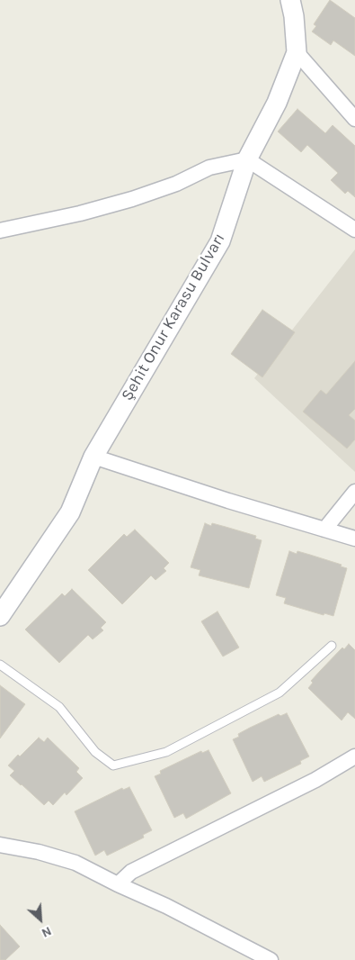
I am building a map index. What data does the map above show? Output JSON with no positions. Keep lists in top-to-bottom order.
{
  "streets": {
    "street": ["Şehit Onur Karasu Bulvarı"]
  },
  "north": "bottom right"
}
